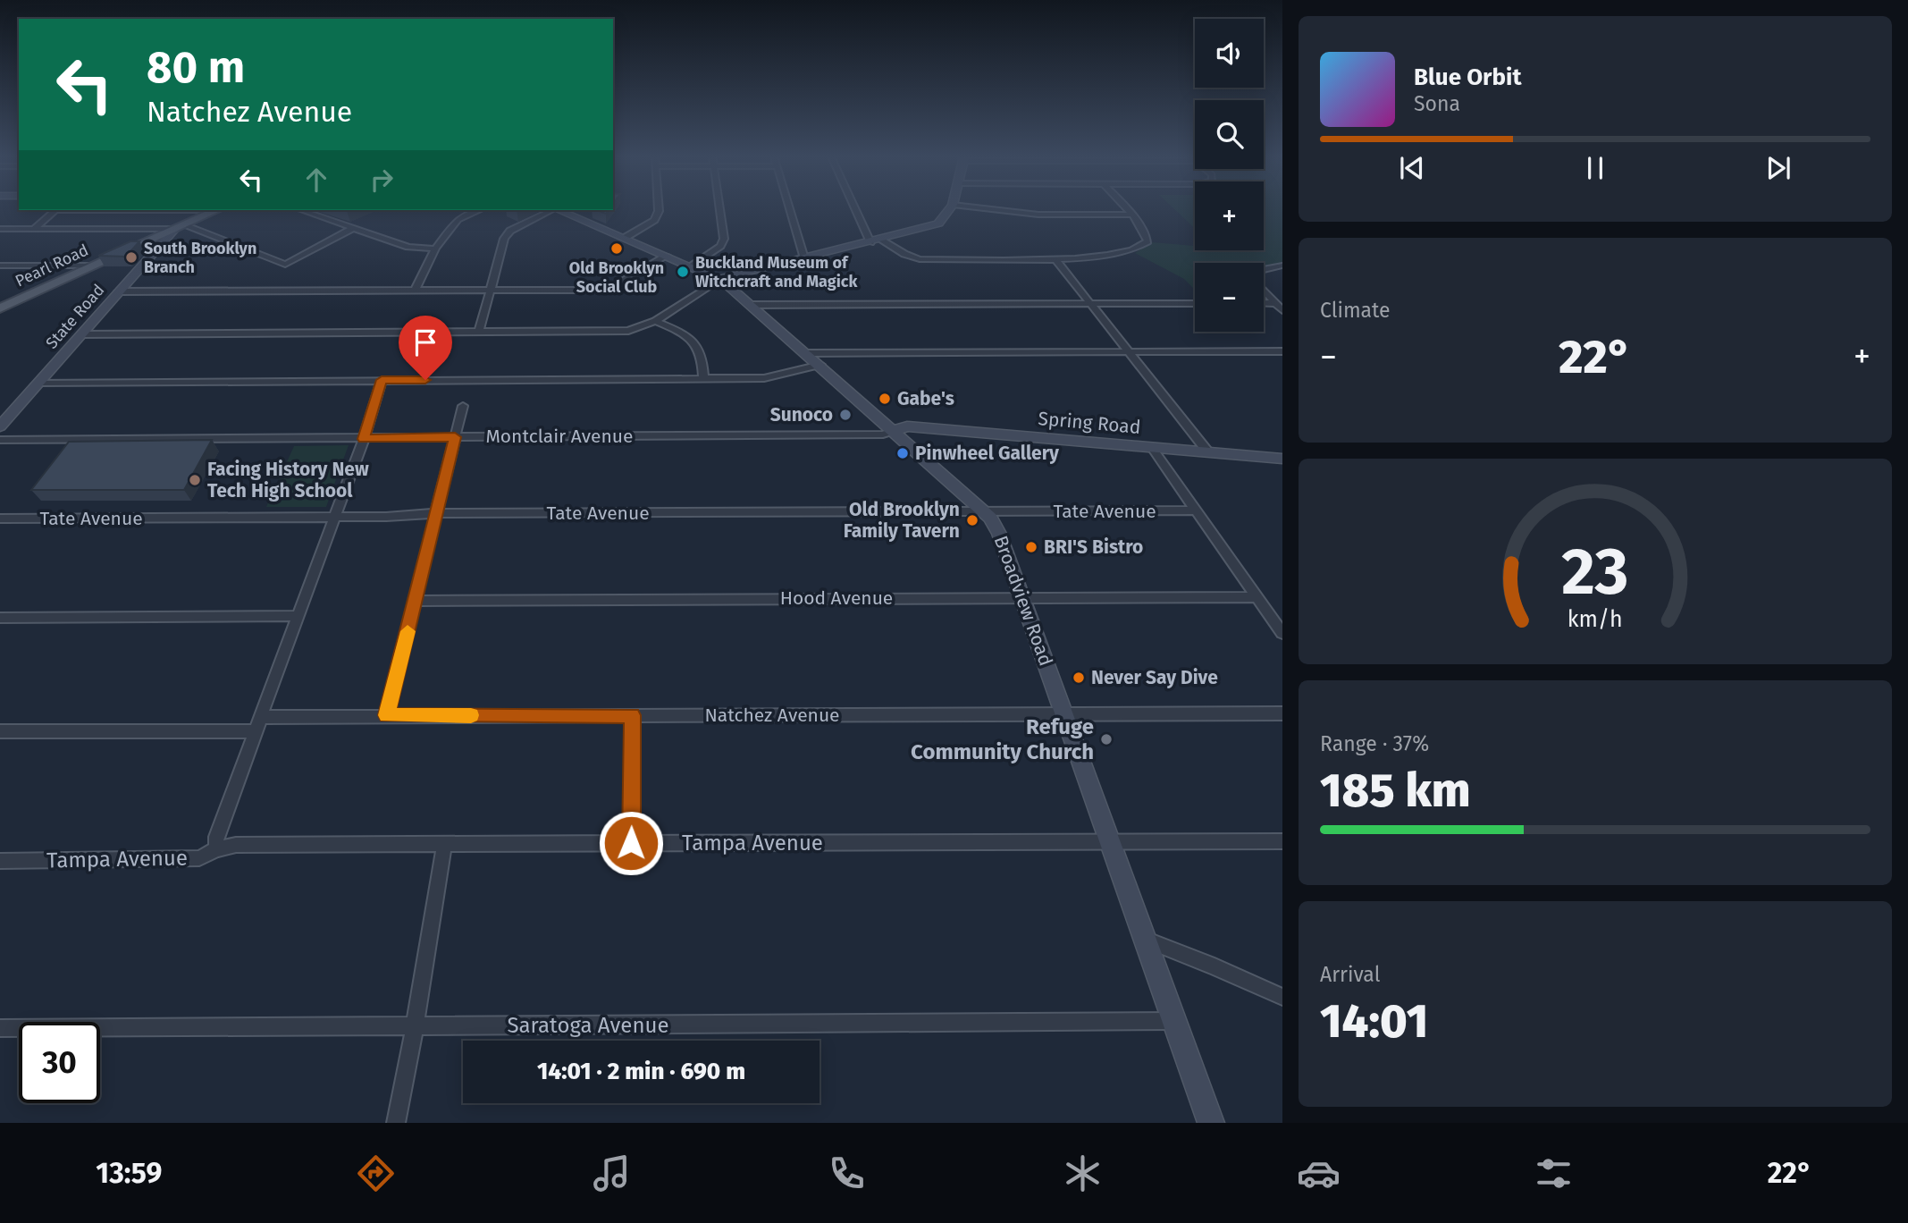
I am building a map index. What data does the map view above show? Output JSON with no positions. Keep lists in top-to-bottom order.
{
  "streets": {
    "main road": [
      "Pearl Road",
      "State Road",
      "Spring Road",
      "Broadview Road"
    ],
    "street": [
      "Montclair Avenue",
      "Tate Avenue",
      "Hood Avenue",
      "Natchez Avenue",
      "Tampa Avenue",
      "Saratoga Avenue"
    ]
  },
  "crossings": [
    ["Pearl Road", "State Road"],
    ["Spring Road", "Montclair Avenue"],
    ["Spring Road", "Broadview Road"],
    ["Montclair Avenue", "Broadview Road"],
    ["Tate Avenue", "Broadview Road"],
    ["Hood Avenue", "Broadview Road"],
    ["Broadview Road", "Natchez Avenue"],
    ["Broadview Road", "Tampa Avenue"],
    ["Broadview Road", "Saratoga Avenue"]
  ],
  "places": [
    "Old Brooklyn Social Club",
    "South Brooklyn Branch",
    "Buckland Museum of Witchcraft and Magick",
    "Gabe's",
    "Sunoco",
    "Pinwheel Gallery",
    "Facing History New Tech High School",
    "Old Brooklyn Family Tavern",
    "BRI'S Bistro",
    "Never Say Dive",
    "Refuge Community Church"
  ],
  "page": {
    "map_buttons": ["+", "−"],
    "turn": ["80 m", "Natchez Avenue"],
    "song": ["Blue Orbit", "Sona"],
    "tile": [
      "Climate",
      ["Range · 37%", "185 km"],
      ["Arrival", "14:01"]
    ],
    "heat": ["−", "22°", "+"],
    "limit": "30",
    "trip": "14:01 · 2 min · 690 m",
    "tabs": ["13:59", "22°"],
    "gauge": ["23", "km/h"]
  }
}
